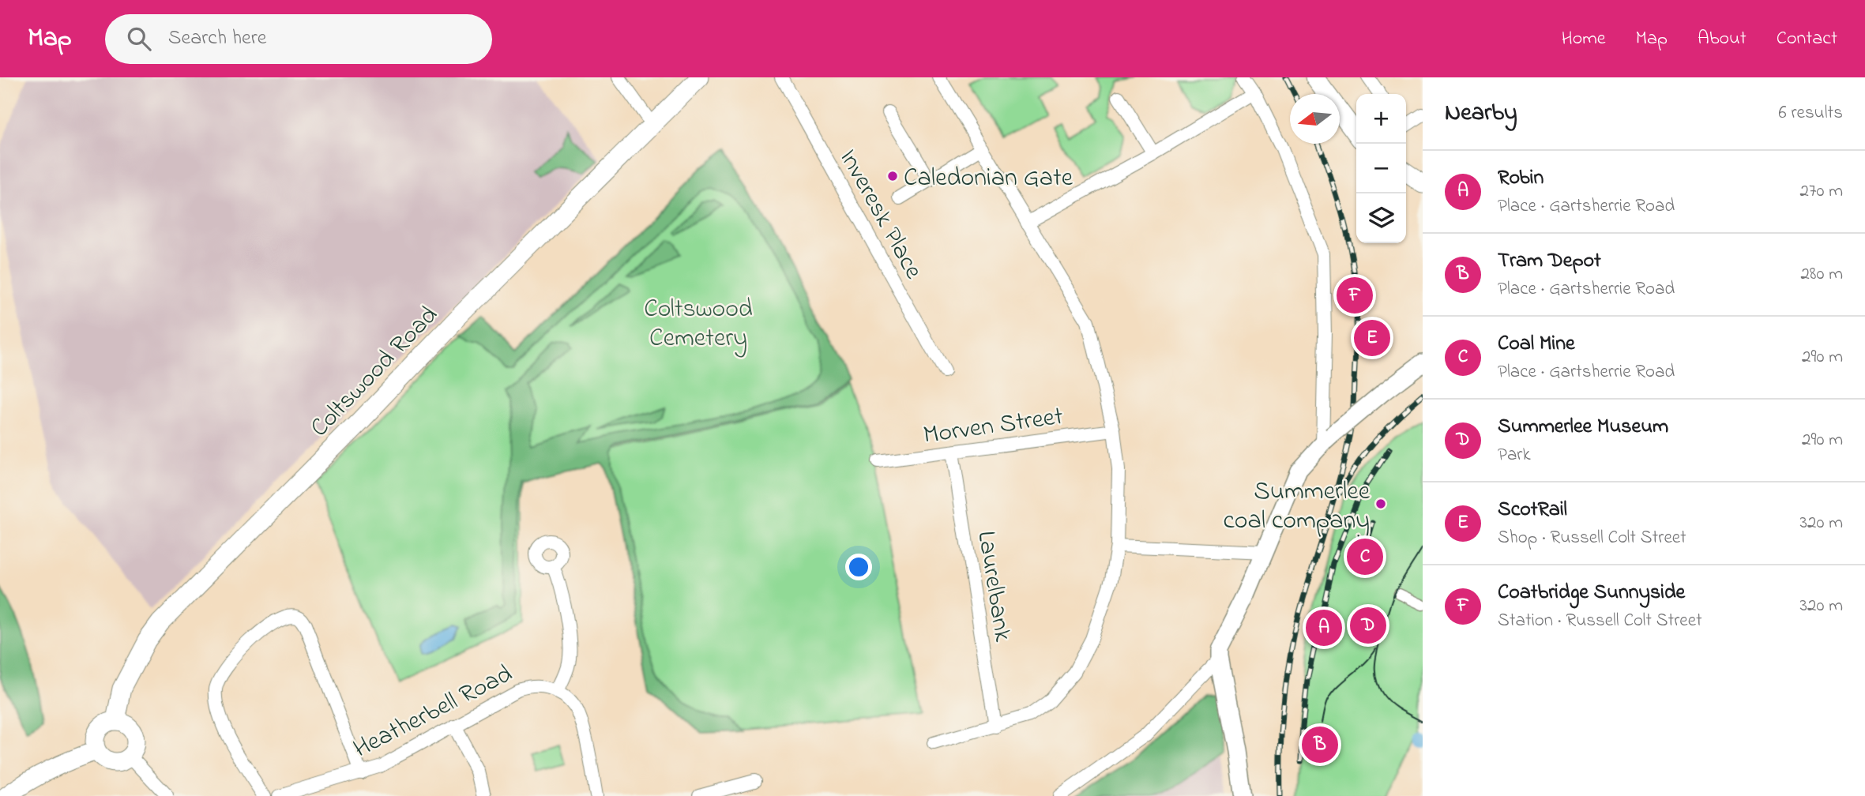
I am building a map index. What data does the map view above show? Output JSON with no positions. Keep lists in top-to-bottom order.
{
  "streets": {
    "main road": ["Coltswood Road"],
    "street": [
      "Inveresk Place",
      "Morven Street",
      "Laurelbank",
      "Heatherbell Road"
    ]
  },
  "crossings": [
    ["Morven Street", "Laurelbank"]
  ],
  "parks": ["Coltswood Cemetery"],
  "places": ["Caledonian Gate", "Summerlee coal company"],
  "north": "left",
  "page": {
    "header": "Map",
    "search": "Search here",
    "nav": [
      "Home",
      "Map",
      "About",
      "Contact"
    ],
    "heading": ["Nearby", "6 results"],
    "map_buttons": ["+", "−"],
    "list": [
      {
        "mark": "A",
        "name": "Robin",
        "note": "Place · Gartsherrie Road",
        "value": "270 m"
      },
      {
        "mark": "B",
        "name": "Tram Depot",
        "note": "Place · Gartsherrie Road",
        "value": "280 m"
      },
      {
        "mark": "C",
        "name": "Coal Mine",
        "note": "Place · Gartsherrie Road",
        "value": "290 m"
      },
      {
        "mark": "D",
        "name": "Summerlee Museum",
        "note": "Park",
        "value": "290 m"
      },
      {
        "mark": "E",
        "name": "ScotRail",
        "note": "Shop · Russell Colt Street",
        "value": "320 m"
      },
      {
        "mark": "F",
        "name": "Coatbridge Sunnyside",
        "note": "Station · Russell Colt Street",
        "value": "320 m"
      }
    ],
    "pins": [
      "F",
      "E",
      "C",
      "D",
      "A",
      "B"
    ]
  }
}
